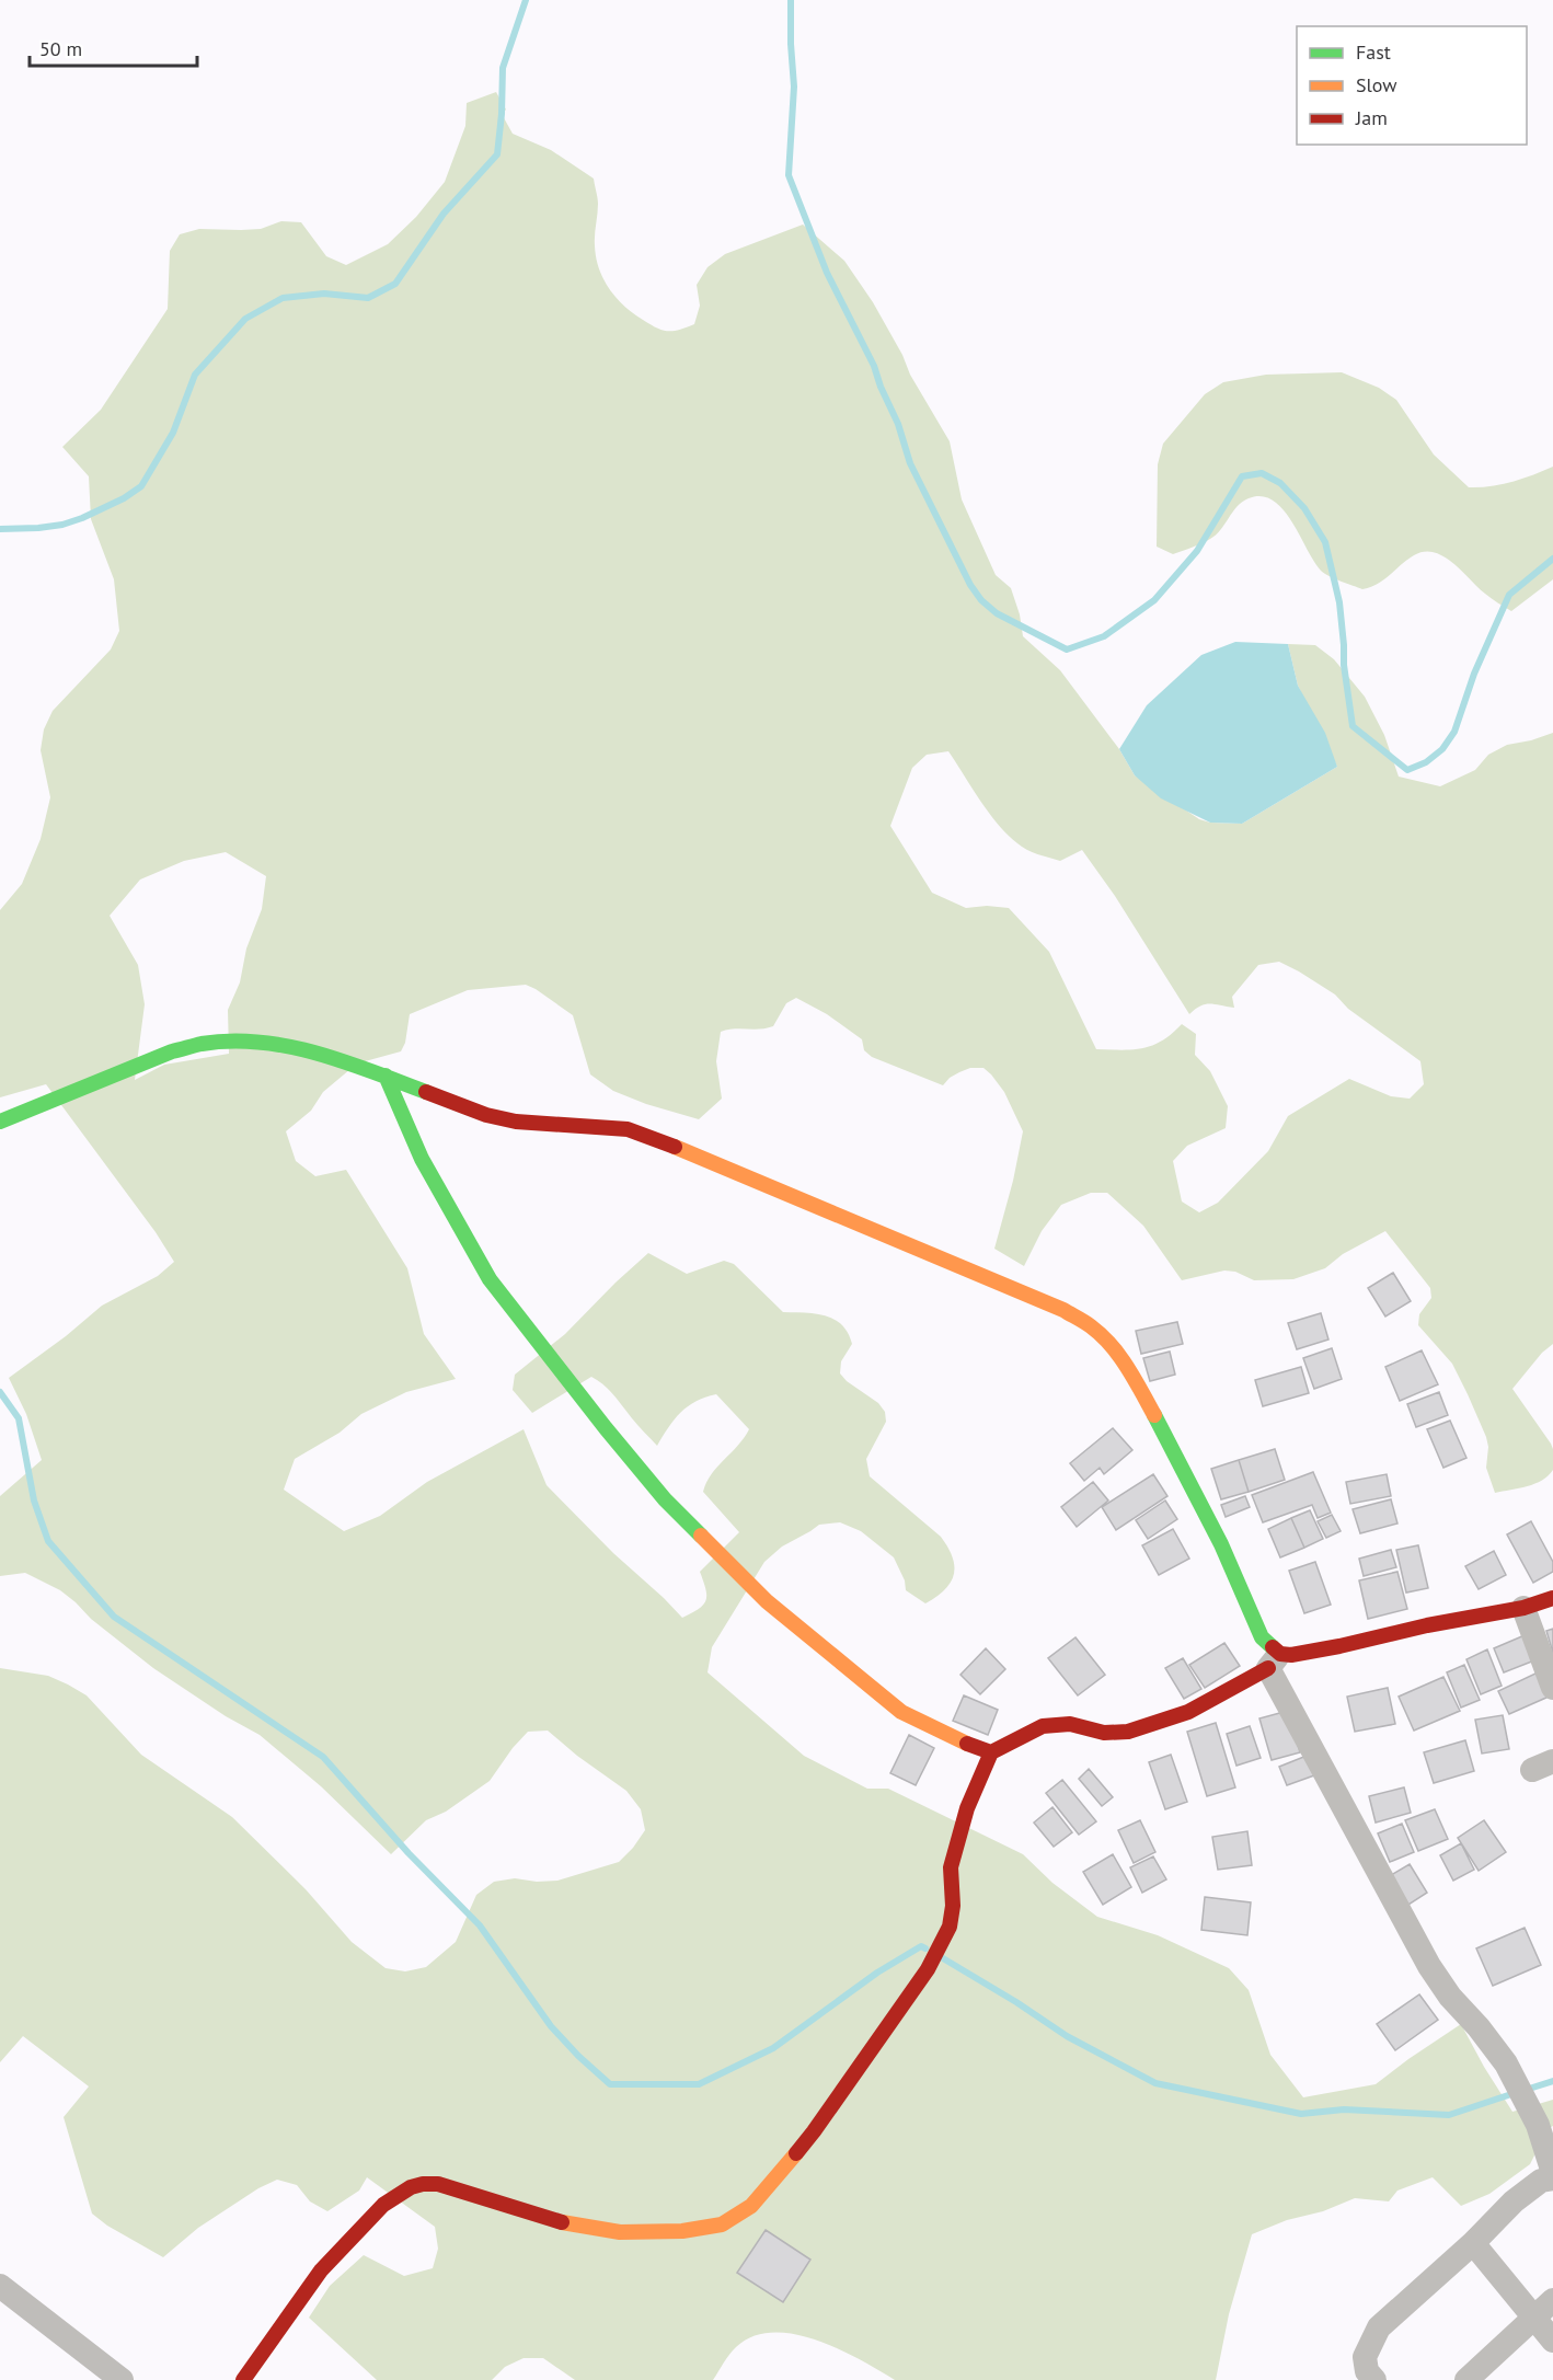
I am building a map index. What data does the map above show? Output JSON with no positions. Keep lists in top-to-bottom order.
{
  "legend": ["Fast", "Slow", "Jam"],
  "scale_bar": "50 m"
}
